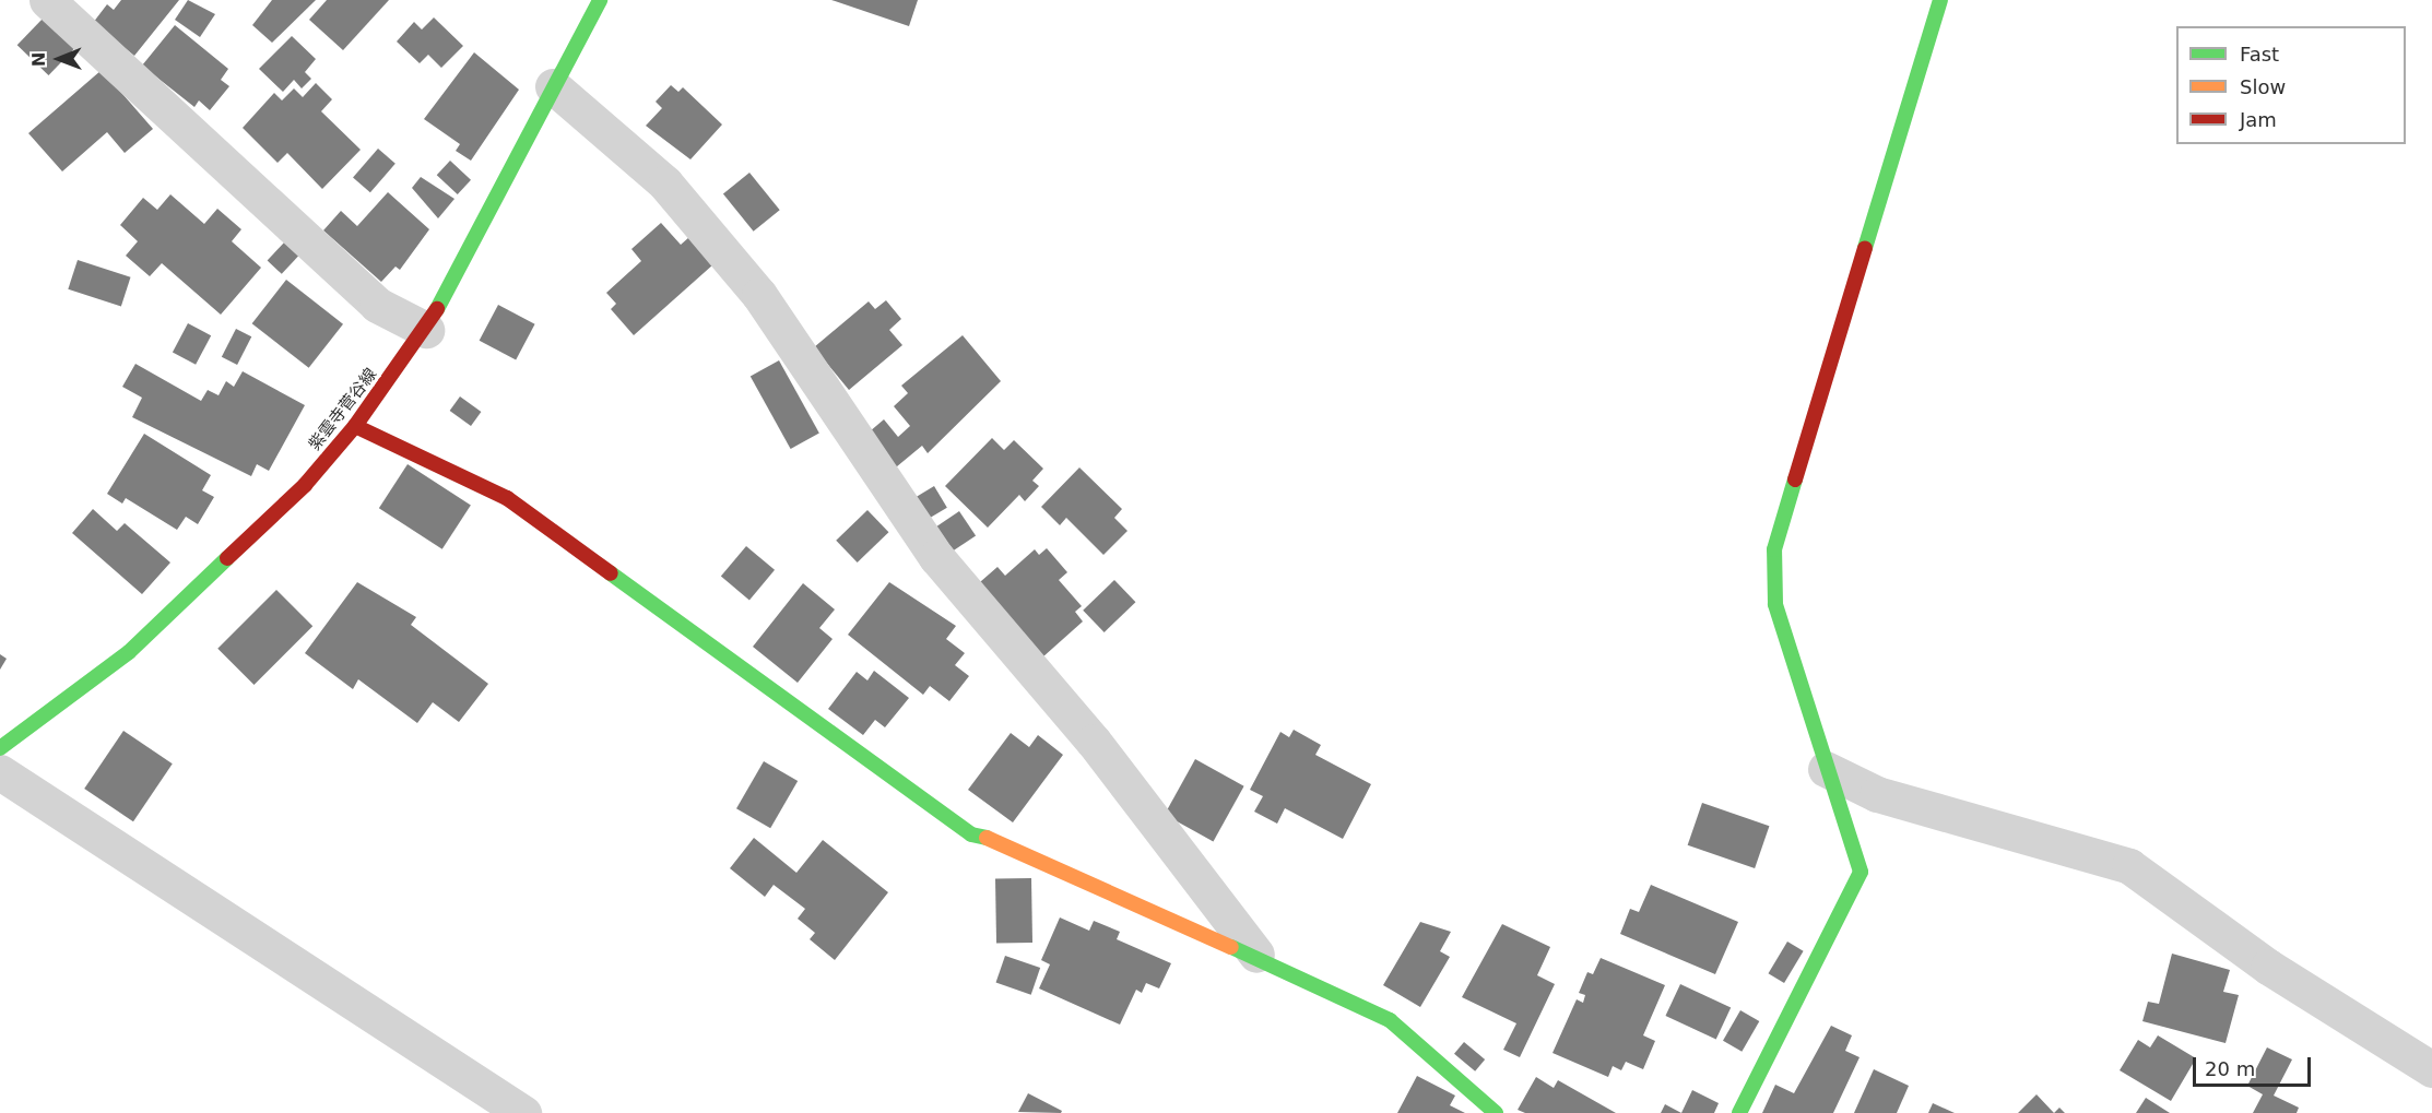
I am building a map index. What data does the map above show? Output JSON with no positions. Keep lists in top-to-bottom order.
{
  "streets": {
    "street": ["紫雲寺菅谷線"]
  },
  "legend": ["Fast", "Slow", "Jam"],
  "scale_bar": "20 m",
  "north": "left"
}
